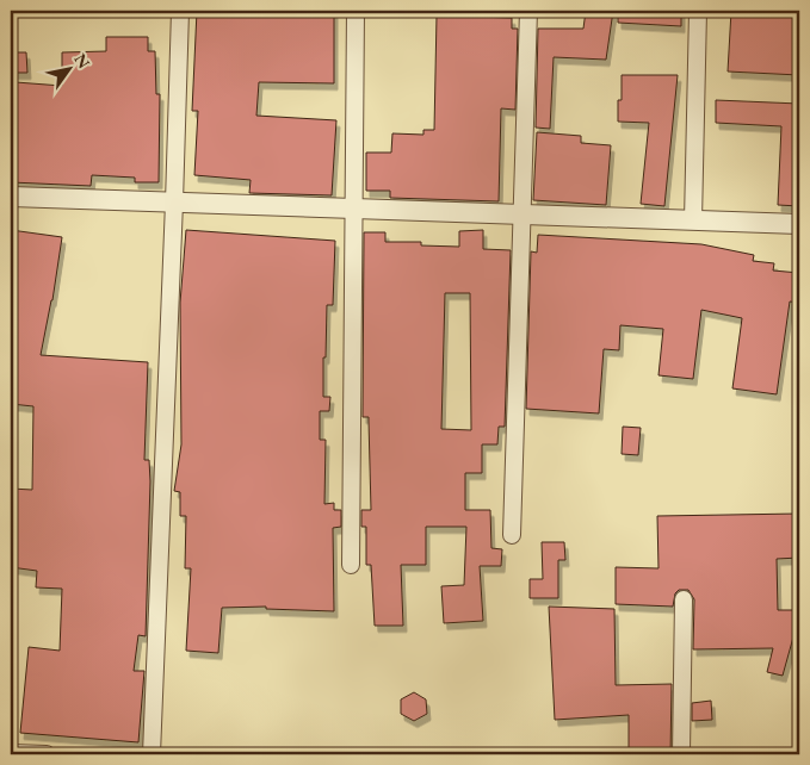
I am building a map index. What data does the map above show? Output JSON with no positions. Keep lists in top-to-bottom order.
{
  "north": "top right"
}
